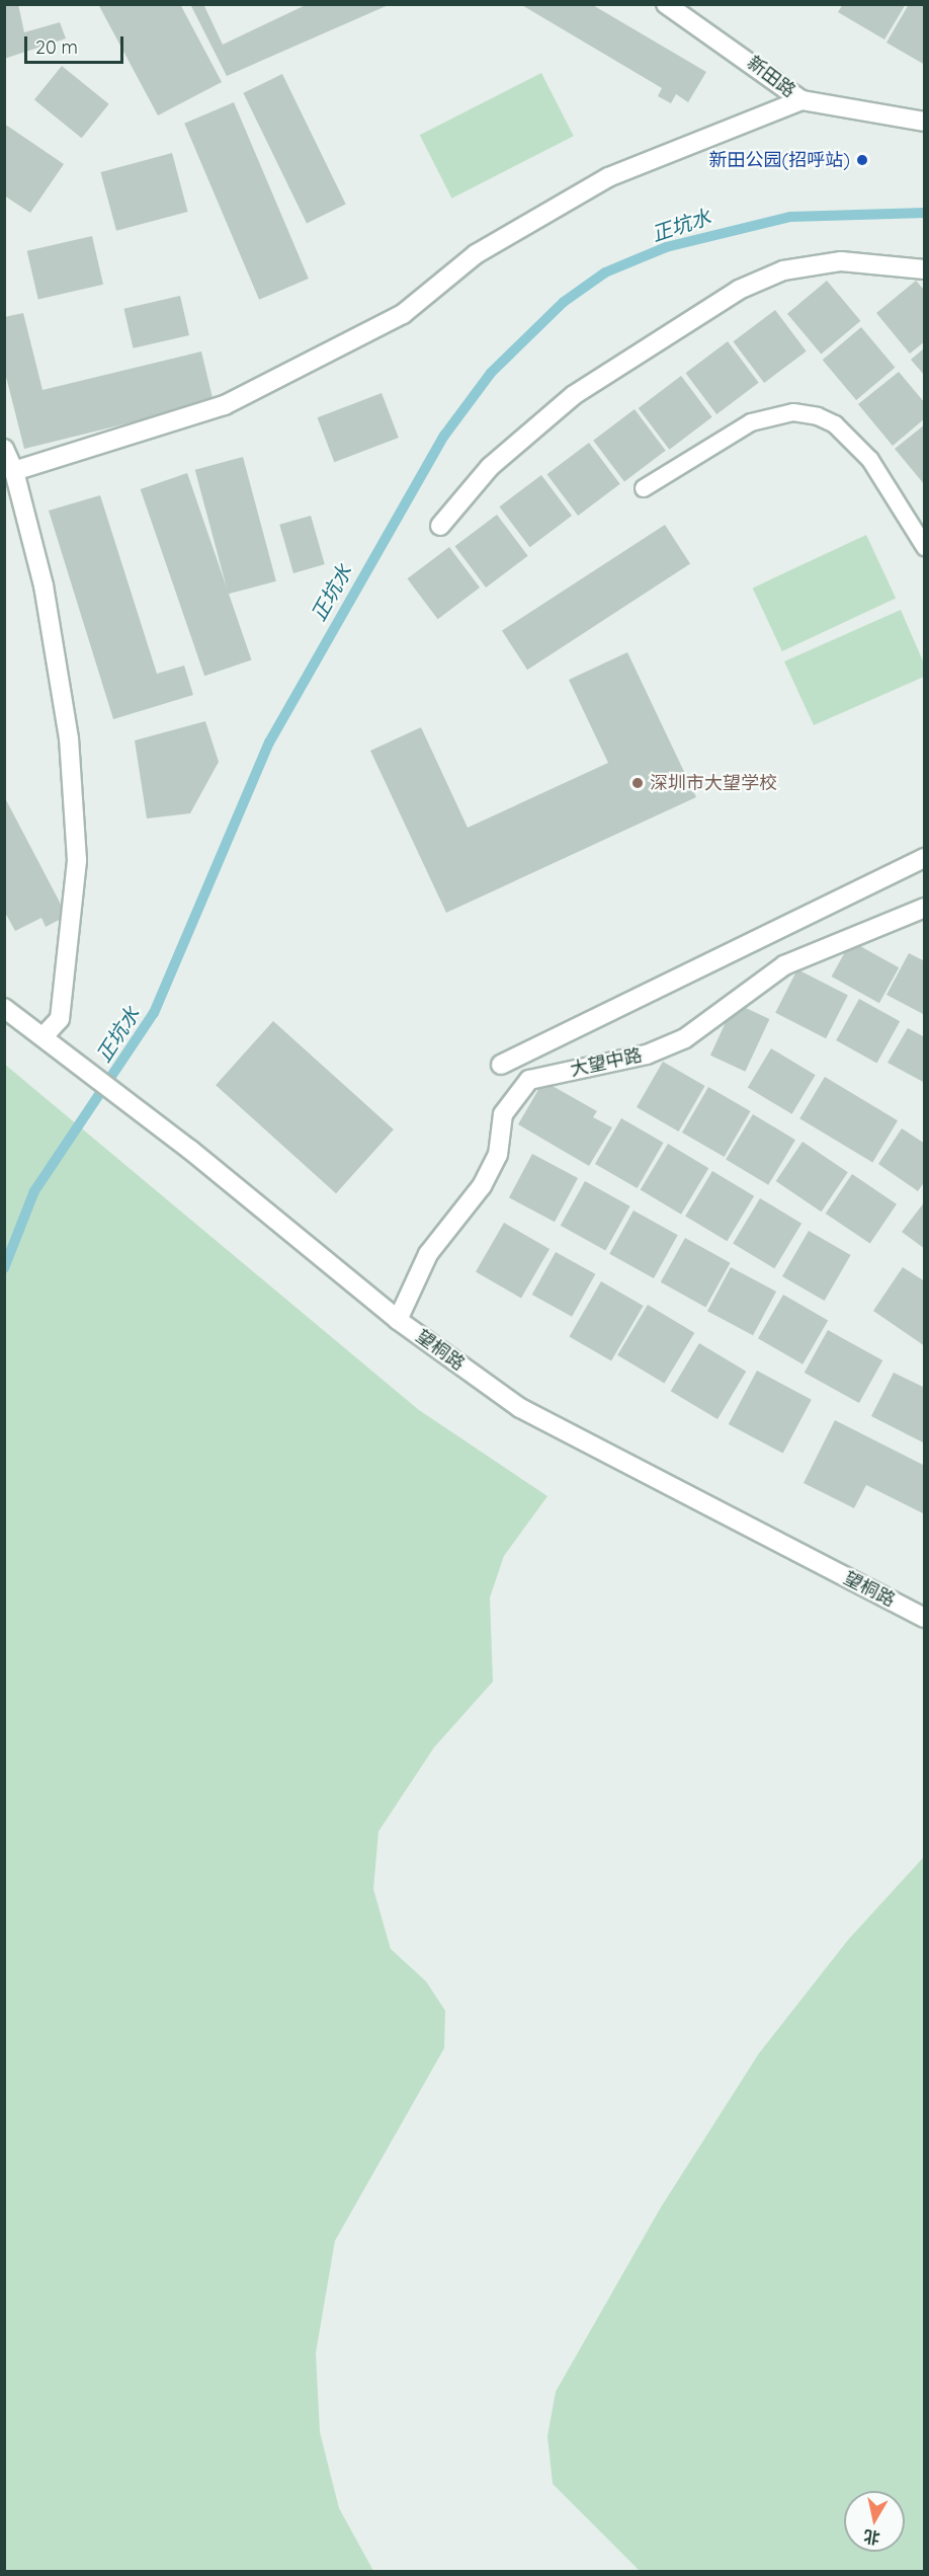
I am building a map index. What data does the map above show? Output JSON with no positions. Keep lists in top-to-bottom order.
{
  "streets": {
    "street": ["新田路", "大望中路", "望桐路"]
  },
  "crossings": [
    ["大望中路", "望桐路"]
  ],
  "water": ["正坑水"],
  "places": ["新田公园(招呼站)", "深圳市大望学校"],
  "scale_bar": "20 m",
  "north": "bottom"
}
